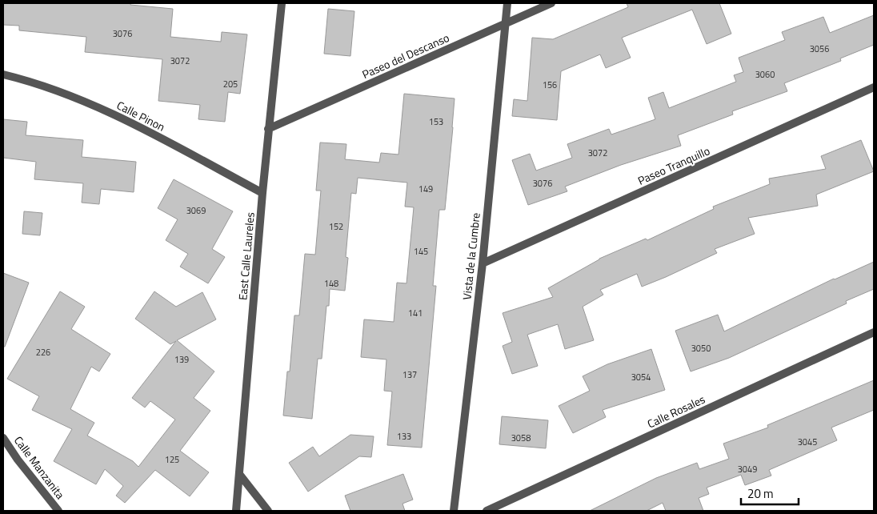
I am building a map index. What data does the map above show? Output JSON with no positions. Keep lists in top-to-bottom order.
{
  "streets": {
    "street": [
      "Paseo del Descanso",
      "Calle Pinon",
      "Paseo Tranquillo",
      "East Calle Laureles",
      "Vista de la Cumbre",
      "Calle Rosales",
      "Calle Manzanita"
    ]
  },
  "crossings": [
    ["Paseo del Descanso", "East Calle Laureles"],
    ["Paseo del Descanso", "Vista de la Cumbre"],
    ["Calle Pinon", "East Calle Laureles"],
    ["Paseo Tranquillo", "Vista de la Cumbre"]
  ],
  "house_numbers": [
    "3076",
    "3056",
    "3072",
    "3060",
    "205",
    "156",
    "153",
    "3072",
    "3076",
    "149",
    "3069",
    "152",
    "145",
    "148",
    "141",
    "3050",
    "226",
    "139",
    "137",
    "3054",
    "133",
    "3058",
    "3045",
    "125",
    "3049"
  ],
  "scale_bar": "20 m"
}
